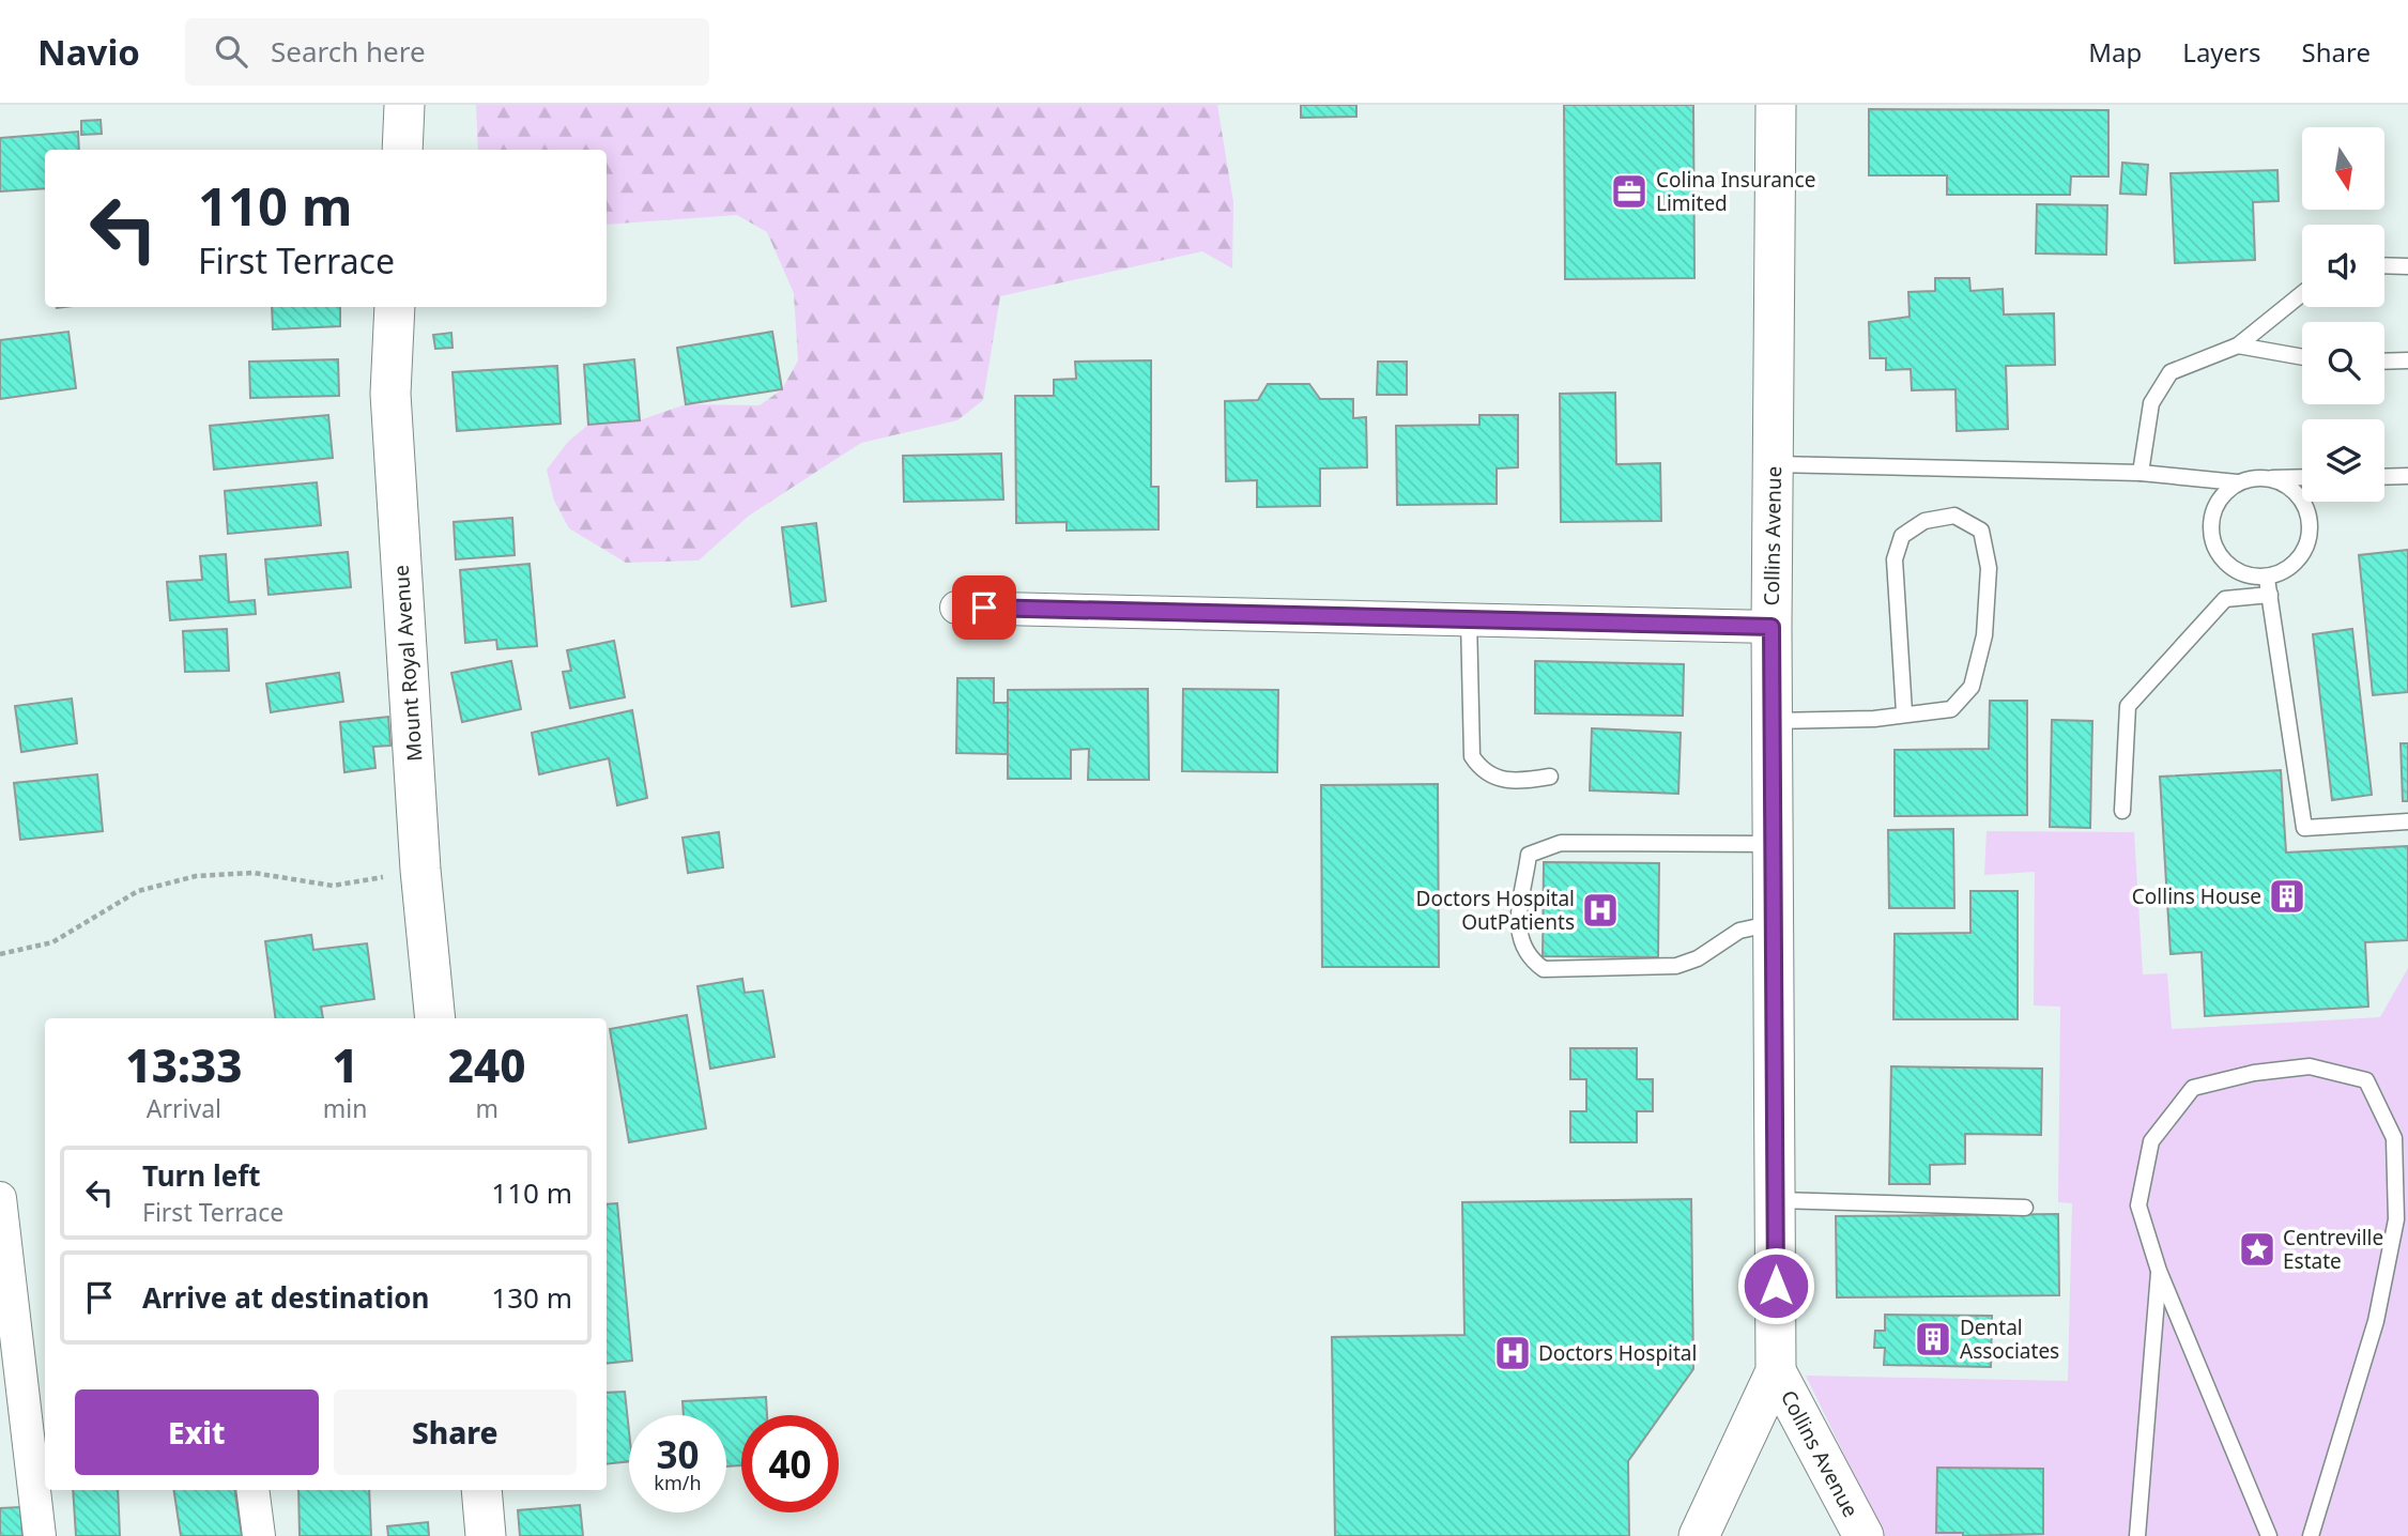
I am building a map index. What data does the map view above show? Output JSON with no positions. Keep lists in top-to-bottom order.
{
  "streets": {
    "street": ["Collins Avenue", "Mount Royal Avenue"]
  },
  "places": {
    "office": ["Colina Insurance Limited"],
    "building": ["Collins House", "Dental Associates"],
    "hospital": ["Doctors Hospital OutPatients", "Doctors Hospital"],
    "place": ["Centreville Estate"]
  },
  "north": "bottom",
  "page": {
    "header": "Navio",
    "search": "Search here",
    "nav": ["Map", "Layers", "Share"],
    "turn": ["110 m", "First Terrace"],
    "eta": [
      "13:33",
      "Arrival",
      "1",
      "min",
      "240",
      "m"
    ],
    "list": [
      {
        "name": "Turn left",
        "note": "First Terrace",
        "value": "110 m"
      },
      {
        "name": "Arrive at destination",
        "value": "130 m"
      }
    ],
    "buttons": ["Exit", "Share"],
    "speed": "30 km/h",
    "limit": "40"
  }
}
